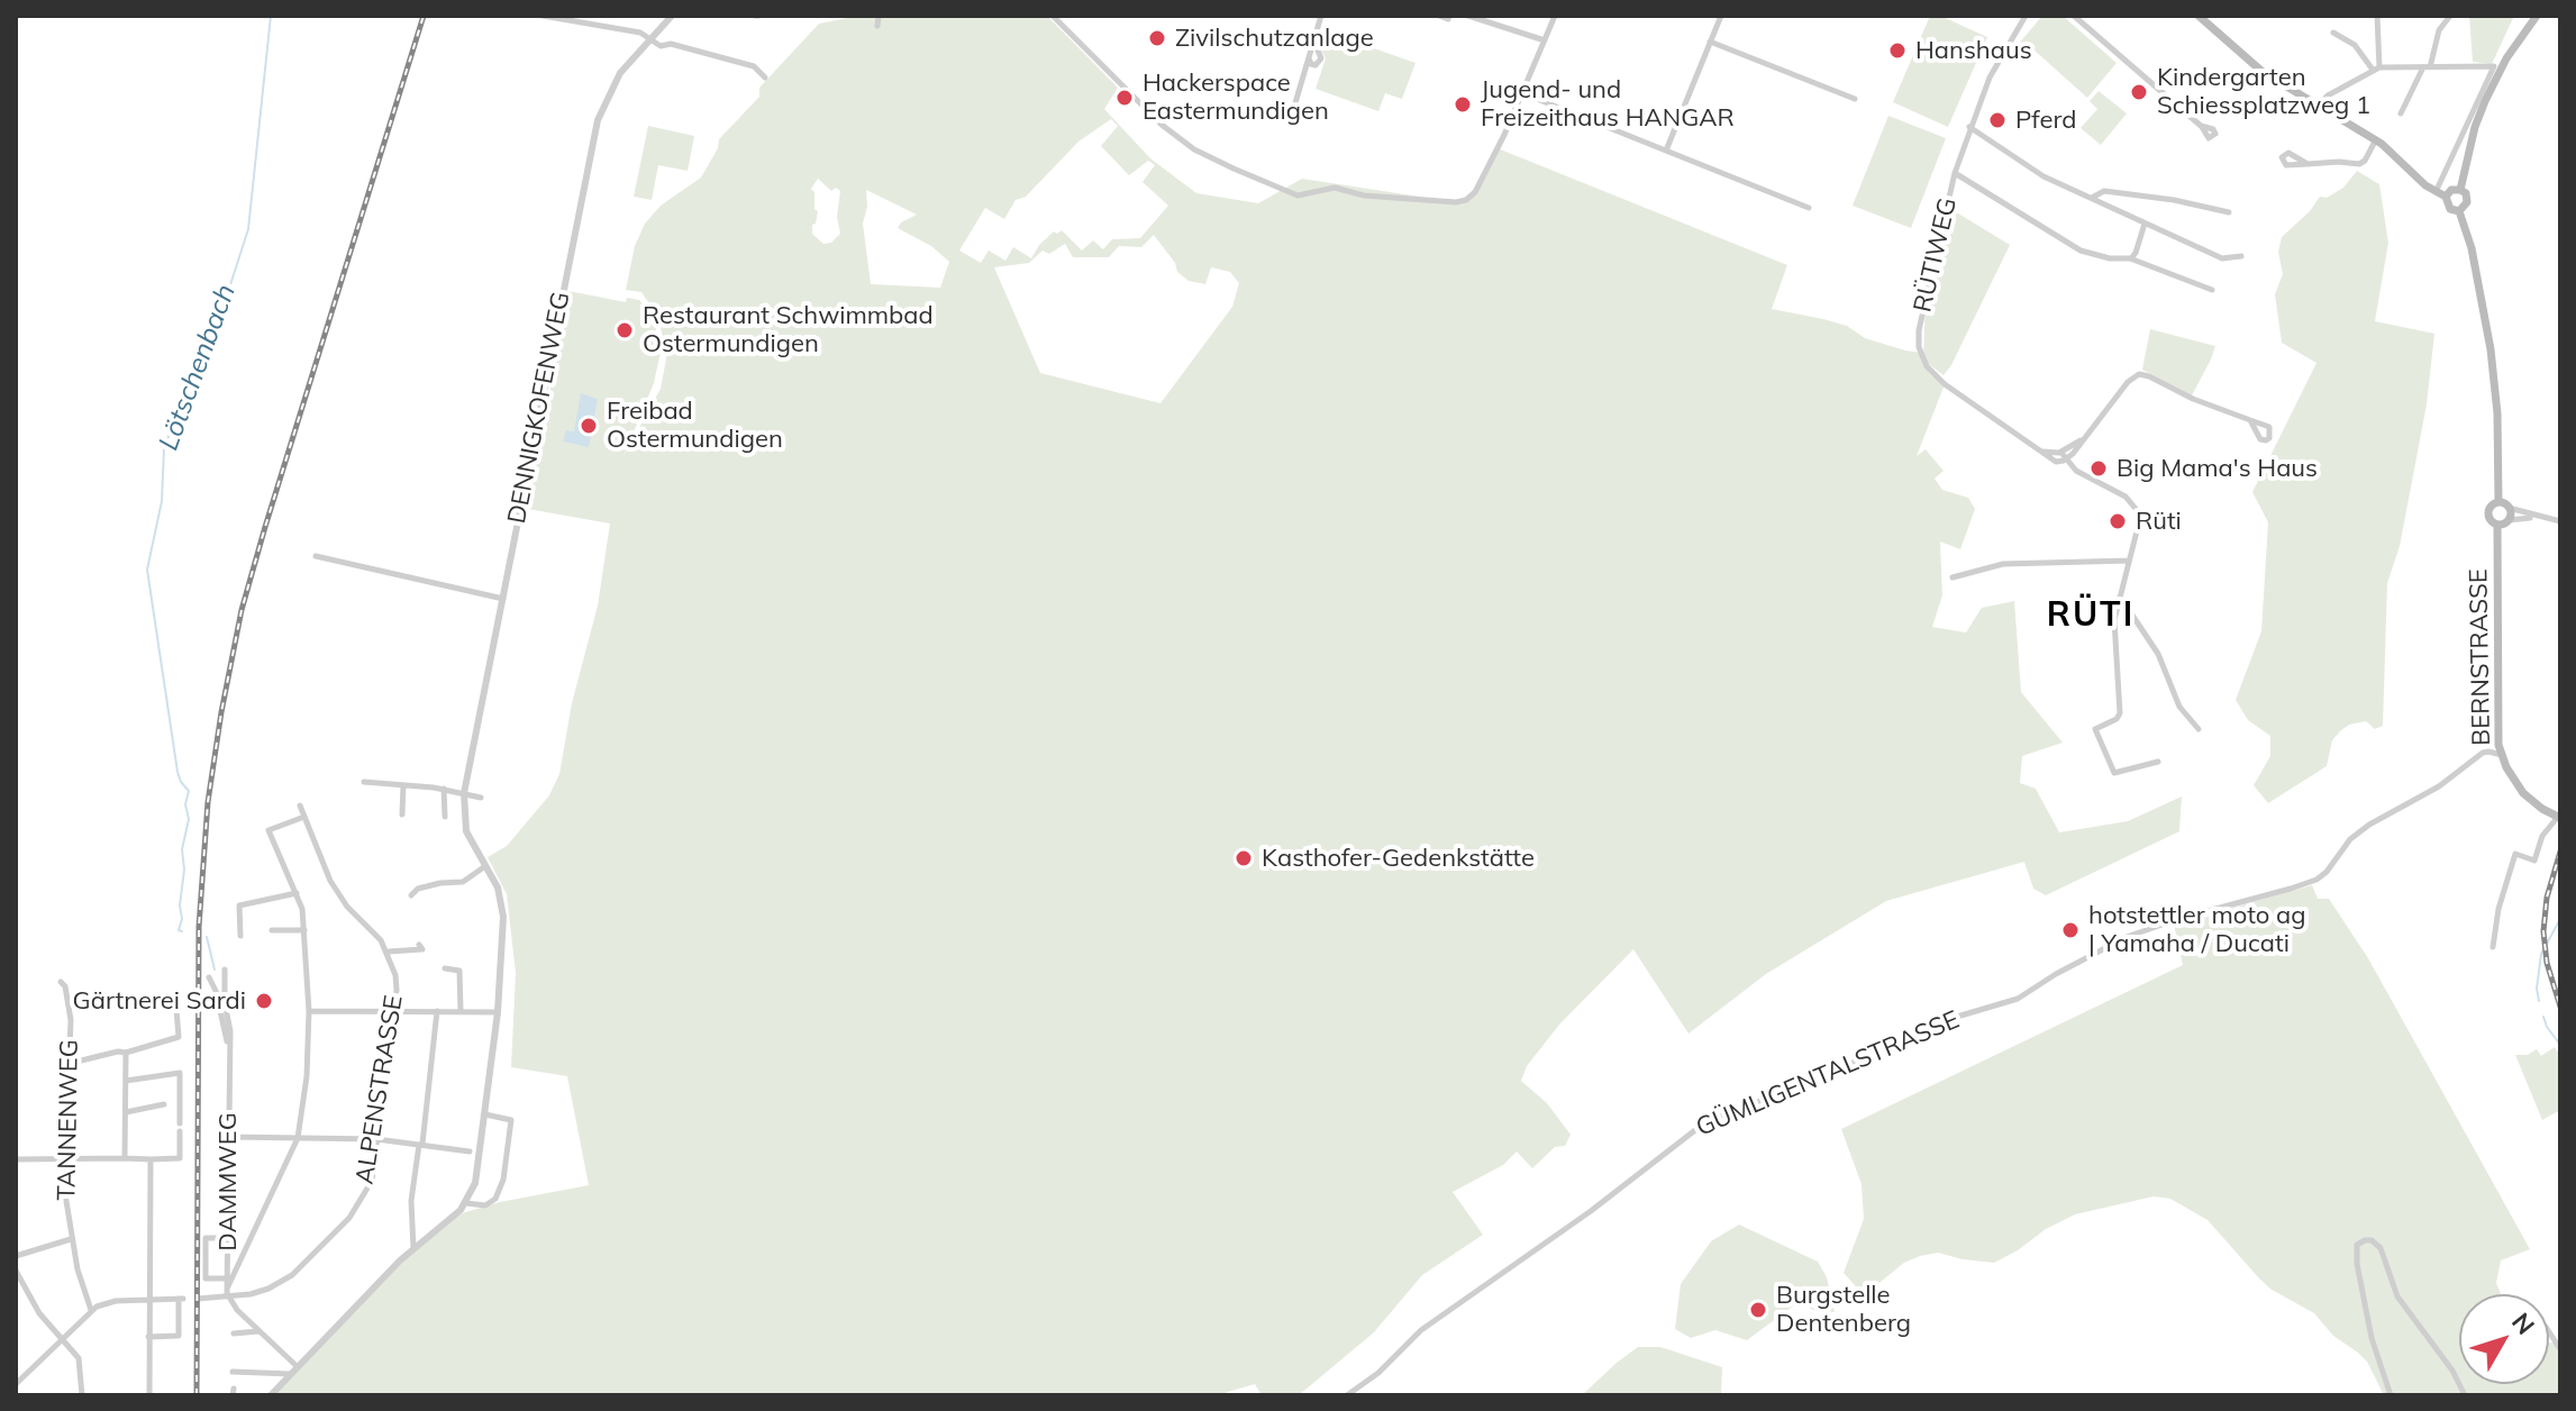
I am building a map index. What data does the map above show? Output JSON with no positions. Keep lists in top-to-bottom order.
{
  "streets": {
    "main road": ["BERNSTRASSE"],
    "street": [
      "RÜTIWEG",
      "DENNIGKOFENWEG",
      "GÜMLIGENTALSTRASSE",
      "ALPENSTRASSE",
      "TANNENWEG",
      "DAMMWEG"
    ]
  },
  "crossings": [
    ["BERNSTRASSE", "GÜMLIGENTALSTRASSE"],
    ["ALPENSTRASSE", "DAMMWEG"]
  ],
  "districts": ["RÜTI"],
  "water": ["Lötschenbach"],
  "places": [
    "Zivilschutzanlage",
    "Hanshaus",
    "Kindergarten Schiessplatzweg 1",
    "Hackerspace Eastermundigen",
    "Jugend- und Freizeithaus HANGAR",
    "Pferd",
    "Restaurant Schwimmbad Ostermundigen",
    "Freibad Ostermundigen",
    "Big Mama's Haus",
    "Rüti",
    "Kasthofer-Gedenkstätte",
    "hotstettler moto ag | Yamaha / Ducati",
    "Gärtnerei Sardi",
    "Burgstelle Dentenberg"
  ],
  "north": "top right"
}
